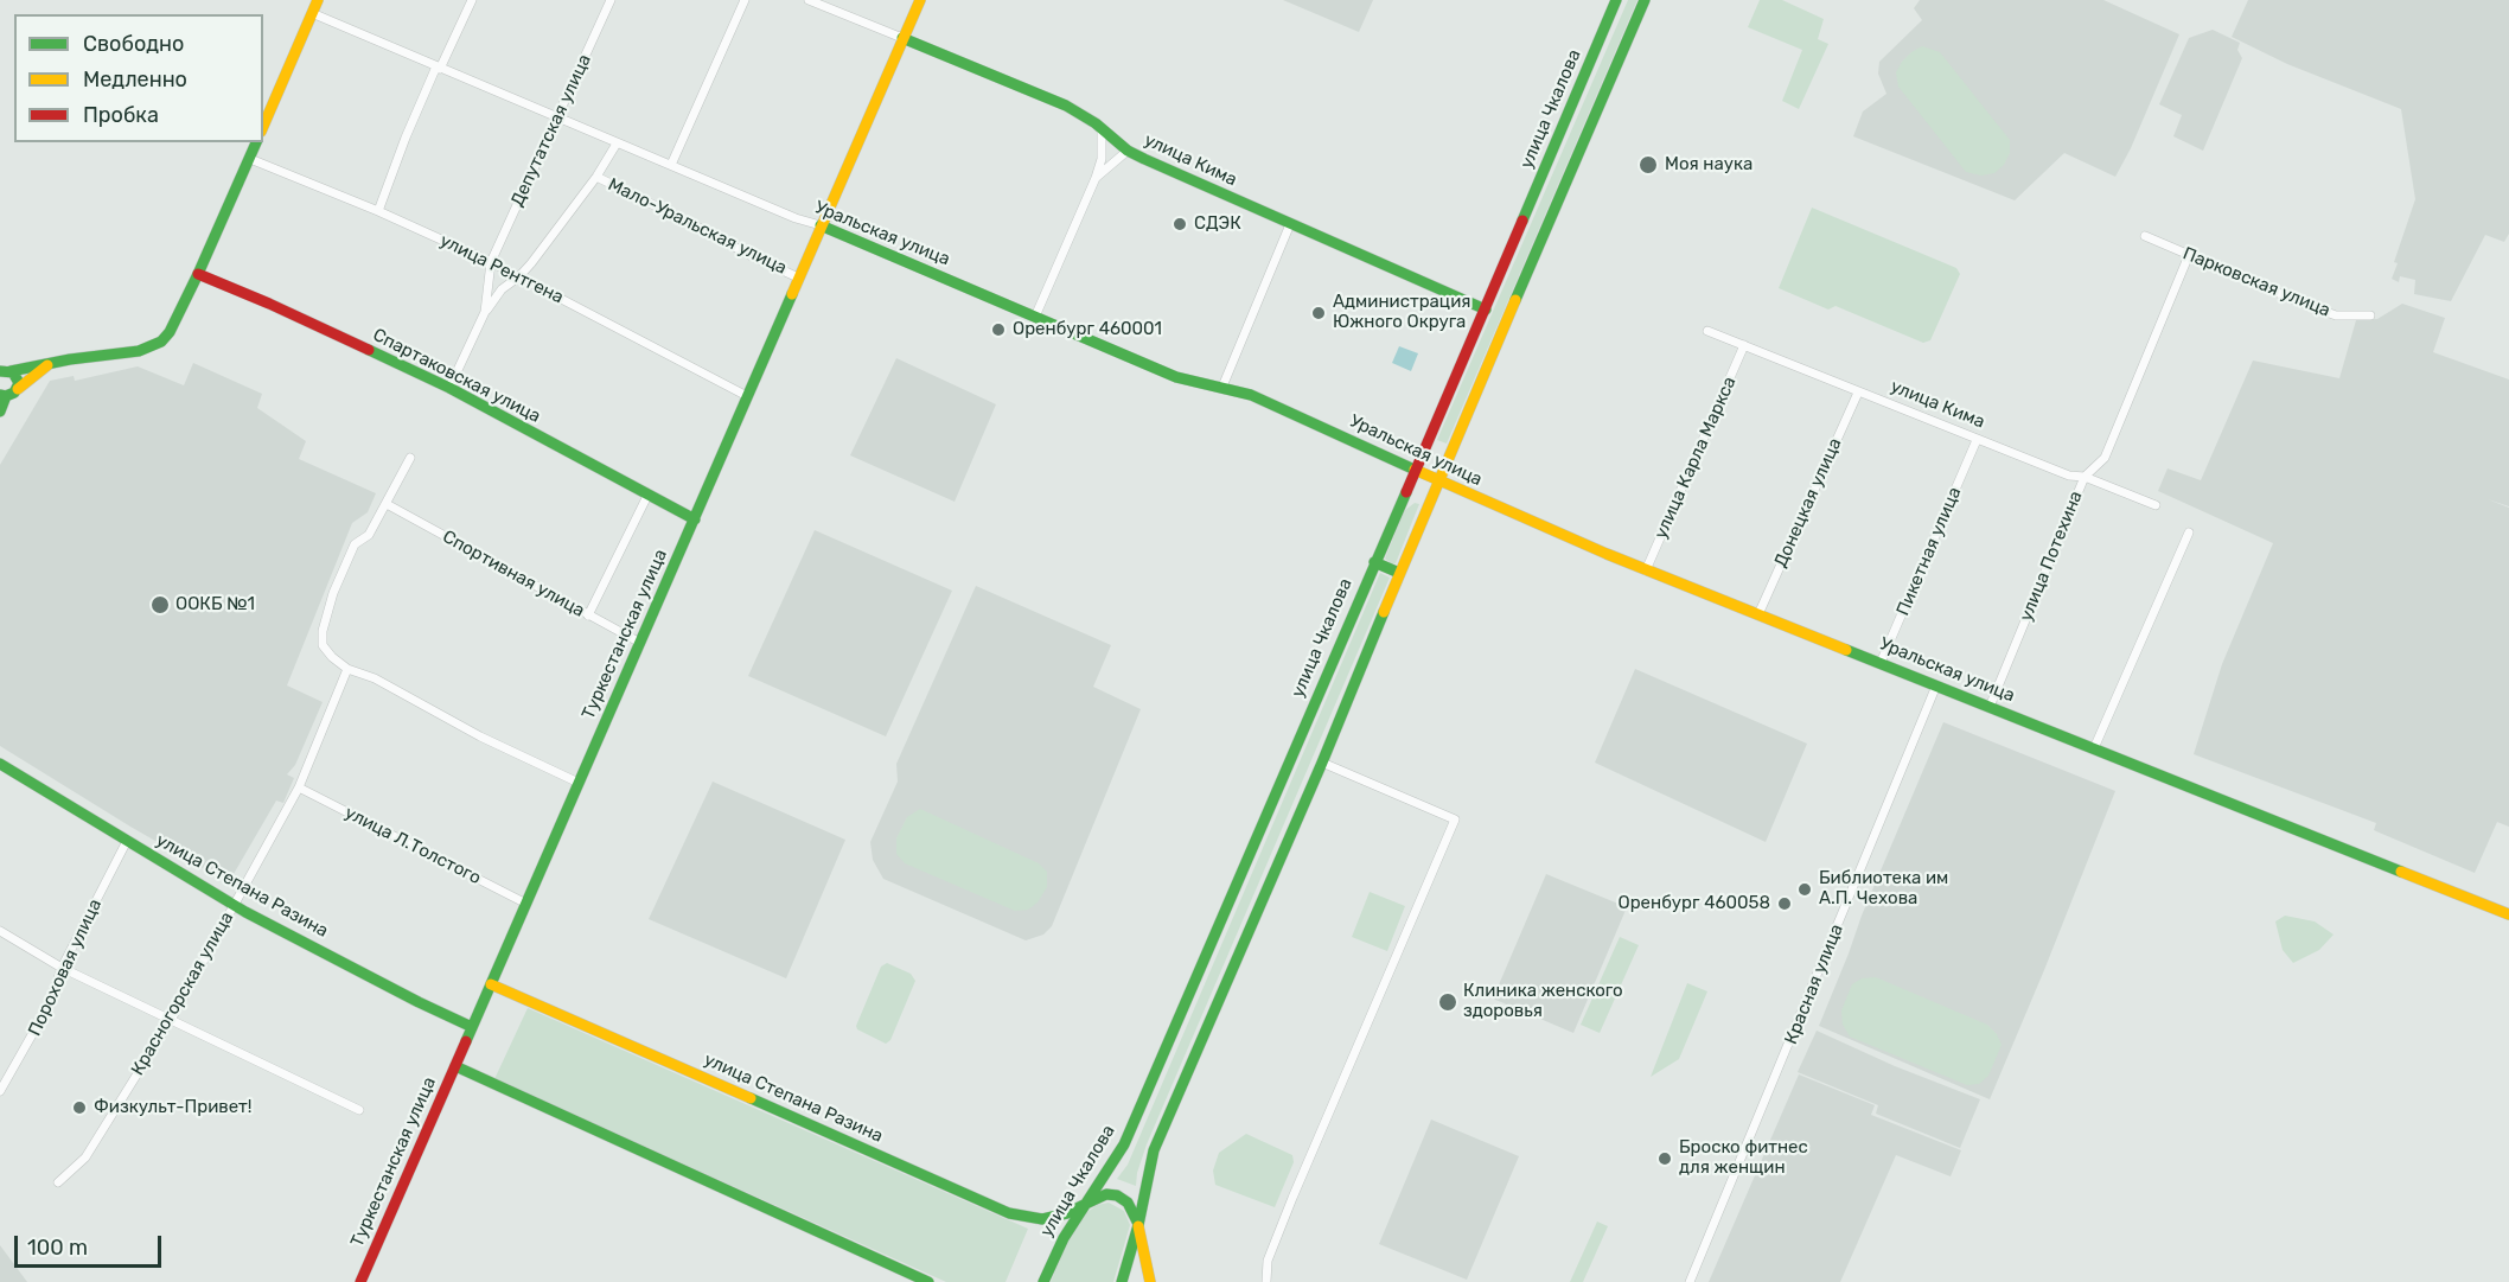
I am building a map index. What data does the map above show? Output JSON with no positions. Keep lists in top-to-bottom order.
{
  "streets": {
    "main road": [
      "улица Чкалова",
      "улица Кима",
      "Уральская улица",
      "Спартаковская улица",
      "Туркестанская улица",
      "улица Степана Разина"
    ],
    "street": [
      "Депутатская улица",
      "Мало-Уральская улица",
      "улица Рентгена",
      "Парковская улица",
      "улица Карла Маркса",
      "Донецкая улица",
      "Пикетная улица",
      "улица Потехина",
      "Спортивная улица",
      "улица Л.Толстого",
      "Пороховая улица",
      "Красная улица",
      "Красногорская улица"
    ]
  },
  "crossings": [
    ["улица Чкалова", "улица Кима"],
    ["улица Чкалова", "Уральская улица"],
    ["улица Чкалова", "улица Степана Разина"],
    ["Депутатская улица", "Уральская улица"],
    ["Депутатская улица", "улица Рентгена"],
    ["улица Кима", "улица Карла Маркса"],
    ["улица Кима", "Донецкая улица"],
    ["улица Кима", "Пикетная улица"],
    ["улица Кима", "улица Потехина"],
    ["улица Кима", "Туркестанская улица"],
    ["Мало-Уральская улица", "Туркестанская улица"],
    ["Уральская улица", "улица Карла Маркса"],
    ["Уральская улица", "Донецкая улица"],
    ["Уральская улица", "Пикетная улица"],
    ["Уральская улица", "улица Потехина"],
    ["Уральская улица", "Туркестанская улица"],
    ["Уральская улица", "Красная улица"],
    ["улица Рентгена", "Туркестанская улица"],
    ["Парковская улица", "улица Потехина"],
    ["Спартаковская улица", "Туркестанская улица"],
    ["Спортивная улица", "Туркестанская улица"],
    ["Туркестанская улица", "улица Л.Толстого"],
    ["Туркестанская улица", "улица Степана Разина"],
    ["улица Л.Толстого", "Красногорская улица"],
    ["улица Степана Разина", "Пороховая улица"],
    ["улица Степана Разина", "Красногорская улица"]
  ],
  "places": [
    "Моя наука",
    "СДЭК",
    "Администрация Южного Округа",
    "Оренбург 460001",
    "ООКБ №1",
    "Библиотека им А.П. Чехова",
    "Оренбург 460058",
    "Клиника женского здоровья",
    "Физкульт-Привет!",
    "Броско фитнес для женщин"
  ],
  "legend": ["Свободно", "Медленно", "Пробка"],
  "scale_bar": "100 m"
}
